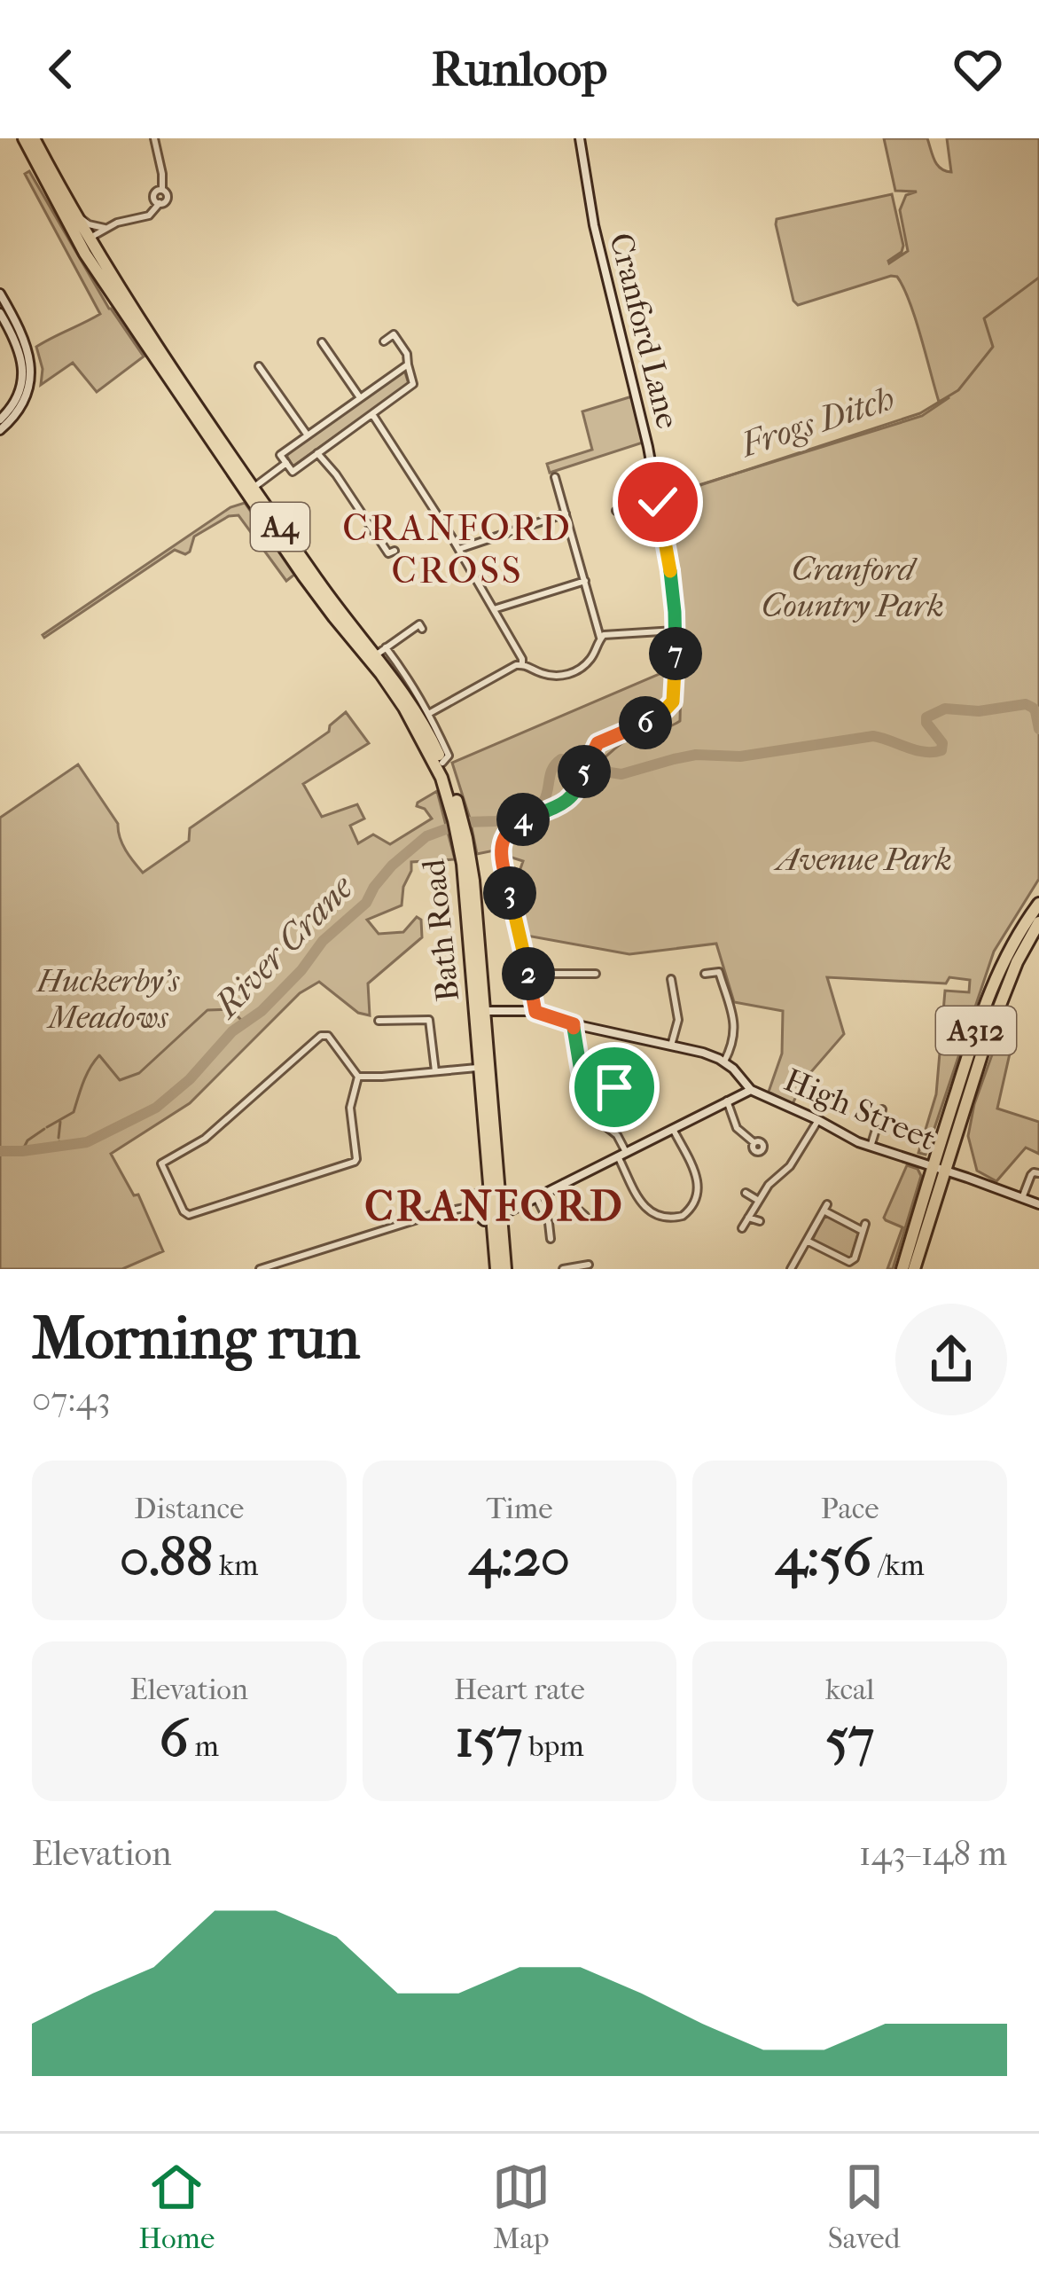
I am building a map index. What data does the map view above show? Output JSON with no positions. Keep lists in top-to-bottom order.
{
  "streets": {
    "highway": ["A4", "Bath Road", "A312"],
    "street": ["Cranford Lane", "High Street"]
  },
  "crossings": [
    ["Bath Road", "High Street"],
    ["A312", "High Street"]
  ],
  "districts": ["CRANFORD CROSS", "CRANFORD"],
  "water": ["Frogs Ditch", "River Crane"],
  "parks": ["Cranford Country Park", "Avenue Park", "Huckerby's Meadows"],
  "page": {
    "header": "Runloop",
    "pins": [
      "7",
      "6",
      "5",
      "4",
      "3",
      "2"
    ],
    "heading": ["Morning run", "07:43"],
    "stats": [
      ["Distance", "0.88 km"],
      ["Time", "4:20"],
      ["Pace", "4:56 /km"],
      ["Elevation", "6 m"],
      ["Heart rate", "157 bpm"],
      ["kcal", "57"]
    ],
    "chart": ["Elevation", "143–148 m"],
    "tabs": ["Home", "Map", "Saved"]
  }
}
